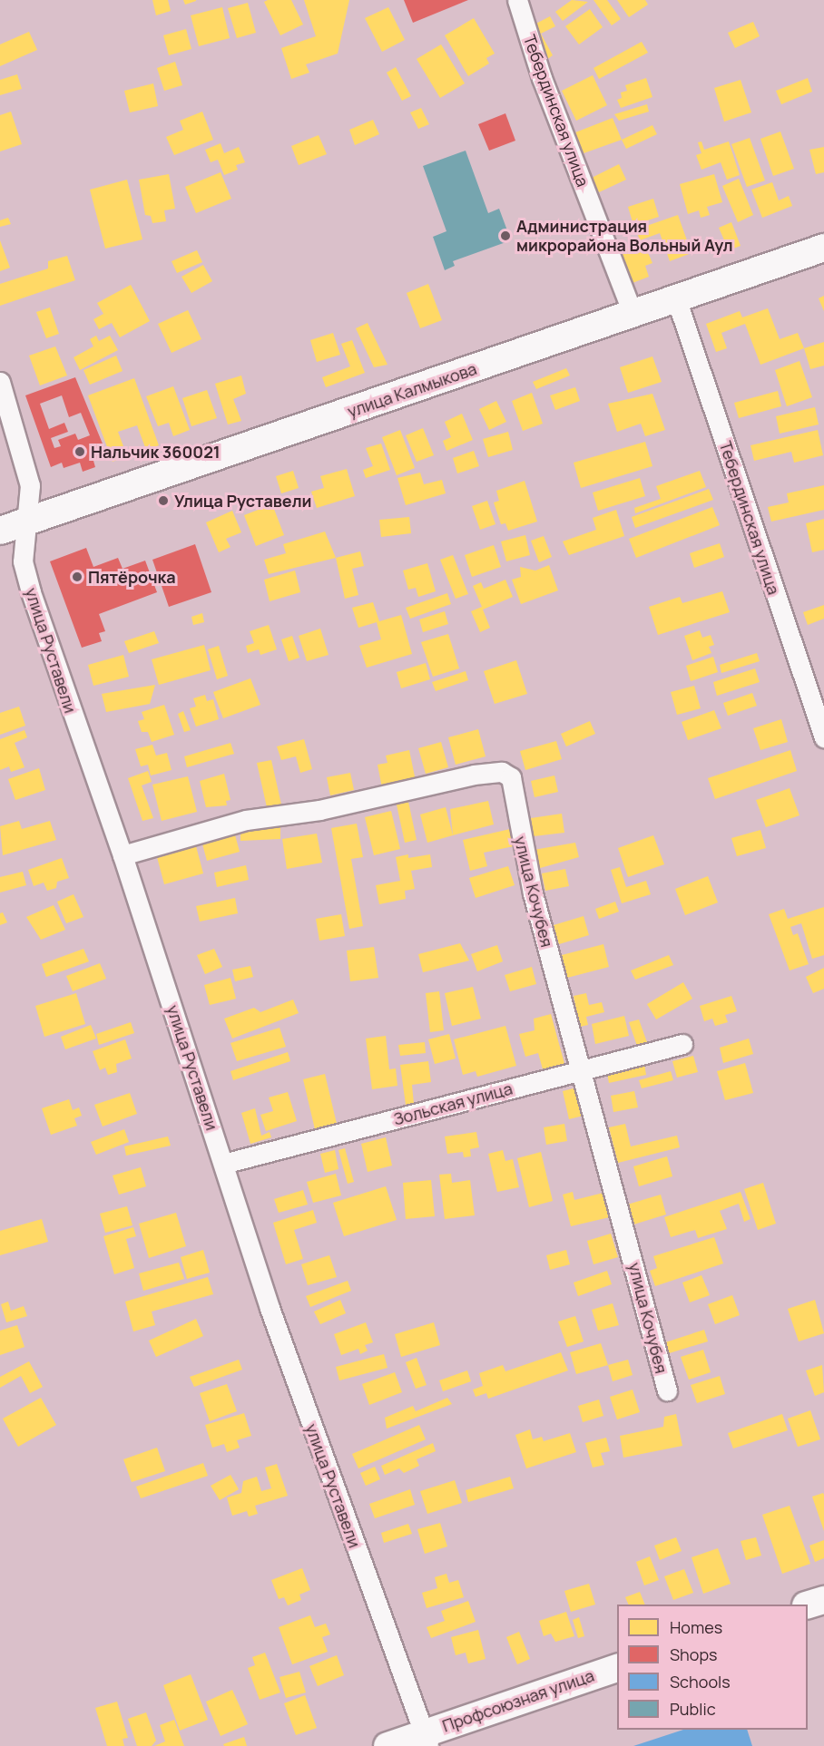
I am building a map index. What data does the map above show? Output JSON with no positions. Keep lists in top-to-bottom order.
{
  "streets": {
    "street": [
      "Тебердинская улица",
      "улица Калмыкова",
      "улица Руставели",
      "улица Кочубея",
      "Зольская улица",
      "Профсоюзная улица"
    ]
  },
  "crossings": [
    ["Тебердинская улица", "улица Калмыкова"],
    ["улица Калмыкова", "улица Руставели"],
    ["улица Руставели", "улица Кочубея"],
    ["улица Руставели", "Зольская улица"],
    ["улица Руставели", "Профсоюзная улица"],
    ["улица Кочубея", "Зольская улица"]
  ],
  "places": [
    "Администрация микрорайона Вольный Аул",
    "Нальчик 360021",
    "Улица Руставели",
    "Пятёрочка"
  ],
  "legend": [
    "Homes",
    "Shops",
    "Schools",
    "Public"
  ]
}
